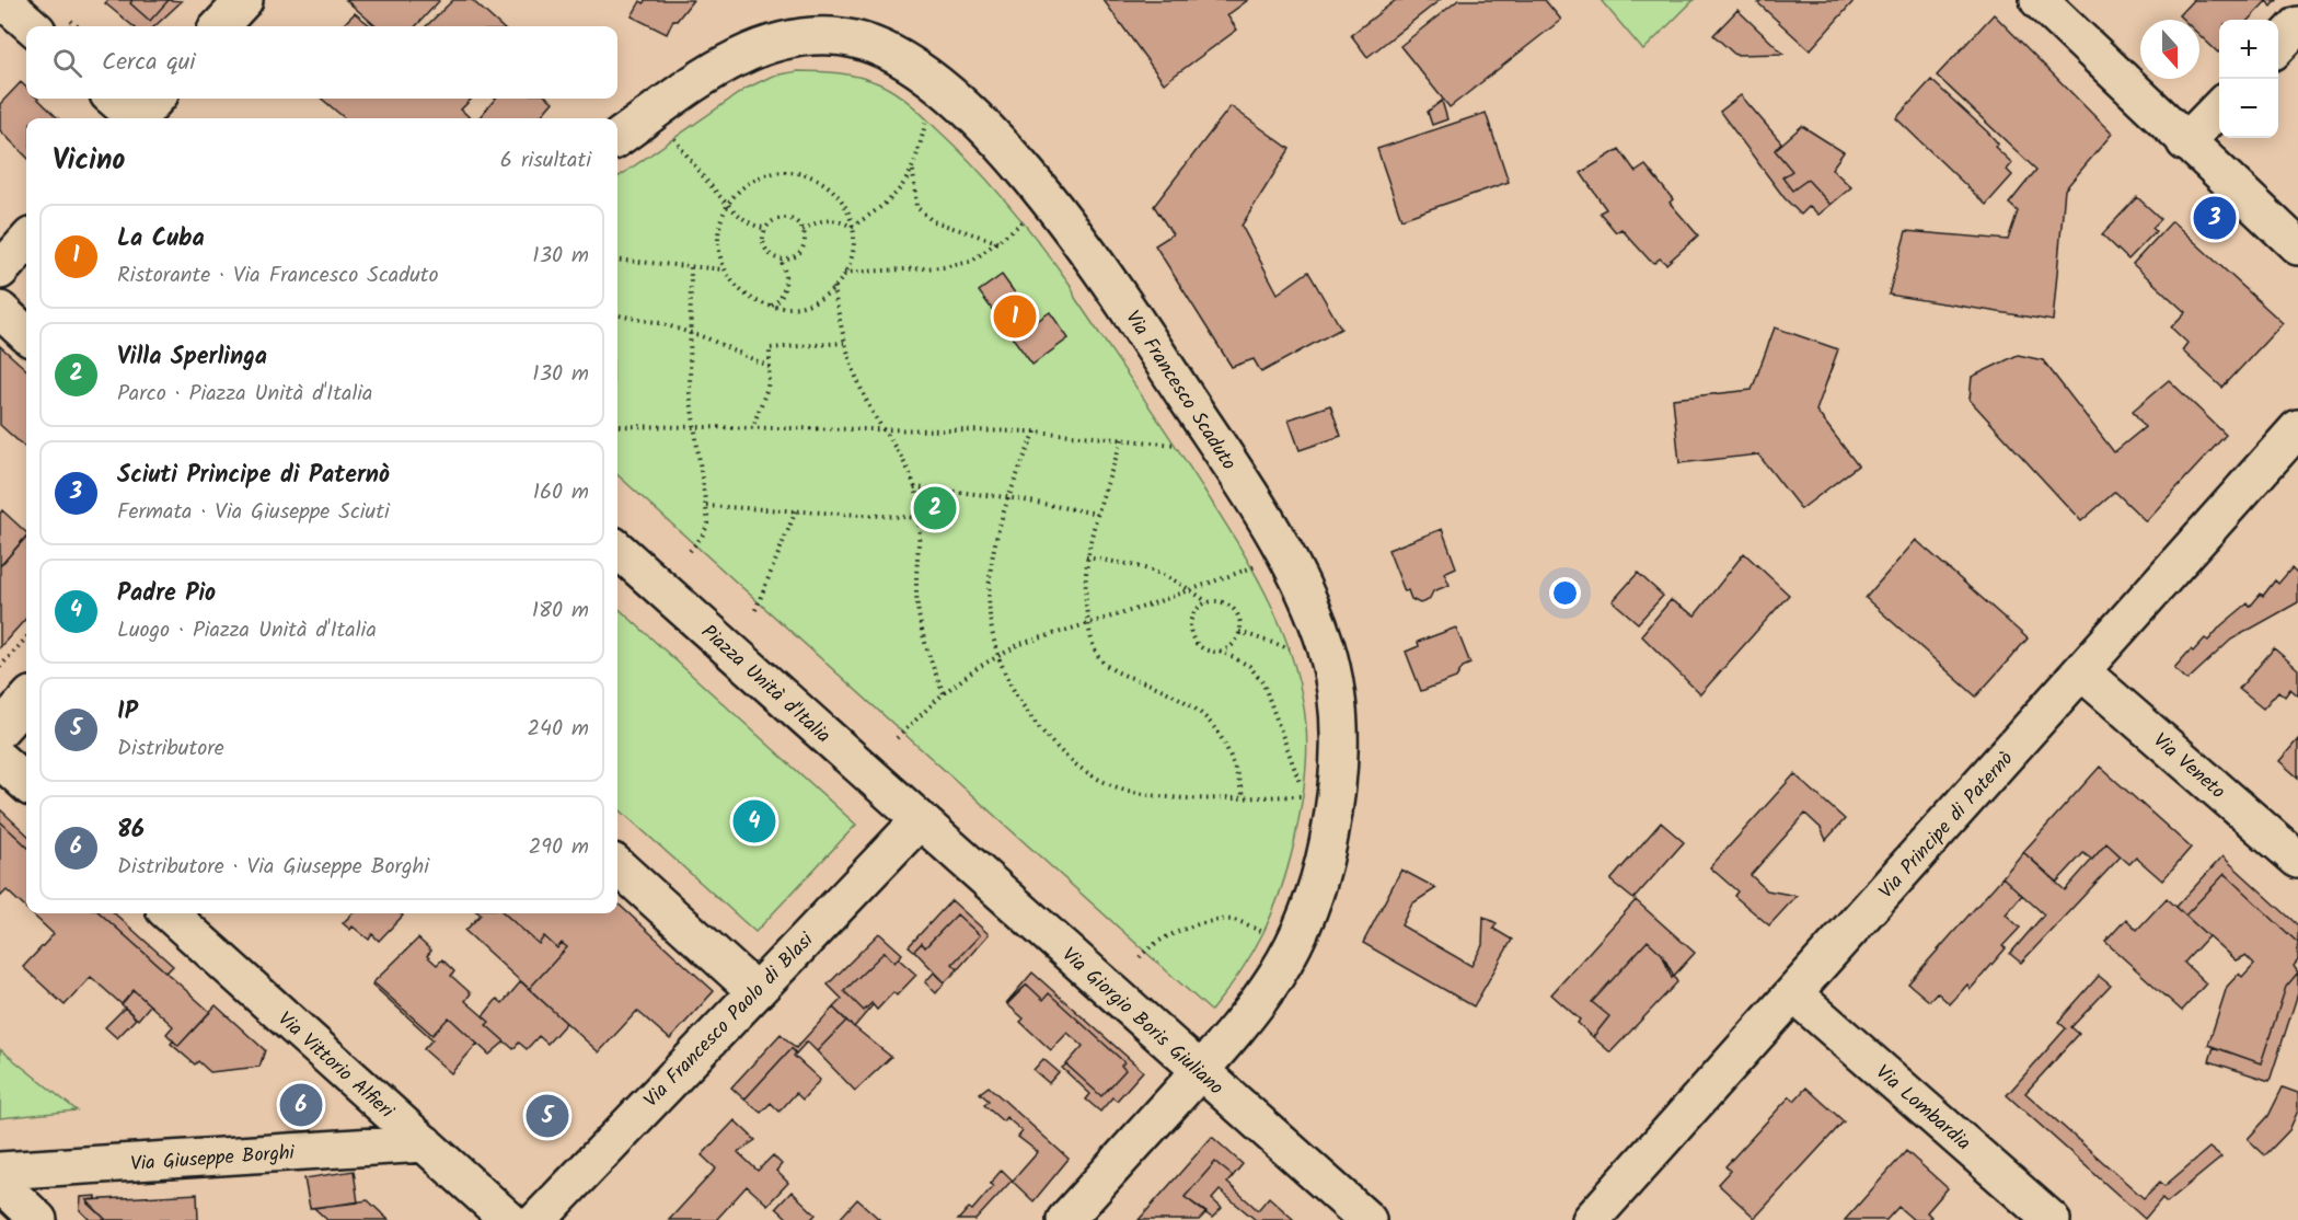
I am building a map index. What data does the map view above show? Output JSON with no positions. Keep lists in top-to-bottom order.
{
  "streets": {
    "street": [
      "Via Francesco Scaduto",
      "Piazza Unità d'Italia",
      "Via Veneto",
      "Via Principe di Paternò",
      "Via Francesco Paolo di Blasi",
      "Via Giorgio Boris Giuliano",
      "Via Vittorio Alfieri",
      "Via Lombardia",
      "Via Giuseppe Borghi"
    ]
  },
  "crossings": [
    ["Via Francesco Scaduto", "Via Giorgio Boris Giuliano"],
    ["Piazza Unità d'Italia", "Via Francesco Paolo di Blasi"],
    ["Piazza Unità d'Italia", "Via Giorgio Boris Giuliano"],
    ["Via Veneto", "Via Principe di Paternò"],
    ["Via Principe di Paternò", "Via Lombardia"],
    ["Via Francesco Paolo di Blasi", "Via Giorgio Boris Giuliano"],
    ["Via Vittorio Alfieri", "Via Giuseppe Borghi"]
  ],
  "north": "bottom",
  "page": {
    "map_buttons": ["+", "−"],
    "search": "Cerca qui",
    "heading": ["Vicino", "6 risultati"],
    "pins": [
      "3",
      "1",
      "2",
      "4",
      "6",
      "5"
    ],
    "list": [
      {
        "mark": "1",
        "name": "La Cuba",
        "note": "Ristorante · Via Francesco Scaduto",
        "value": "130 m"
      },
      {
        "mark": "2",
        "name": "Villa Sperlinga",
        "note": "Parco · Piazza Unità d'Italia",
        "value": "130 m"
      },
      {
        "mark": "3",
        "name": "Sciuti Principe di Paternò",
        "note": "Fermata · Via Giuseppe Sciuti",
        "value": "160 m"
      },
      {
        "mark": "4",
        "name": "Padre Pio",
        "note": "Luogo · Piazza Unità d'Italia",
        "value": "180 m"
      },
      {
        "mark": "5",
        "name": "IP",
        "note": "Distributore",
        "value": "240 m"
      },
      {
        "mark": "6",
        "name": "86",
        "note": "Distributore · Via Giuseppe Borghi",
        "value": "290 m"
      }
    ]
  }
}
